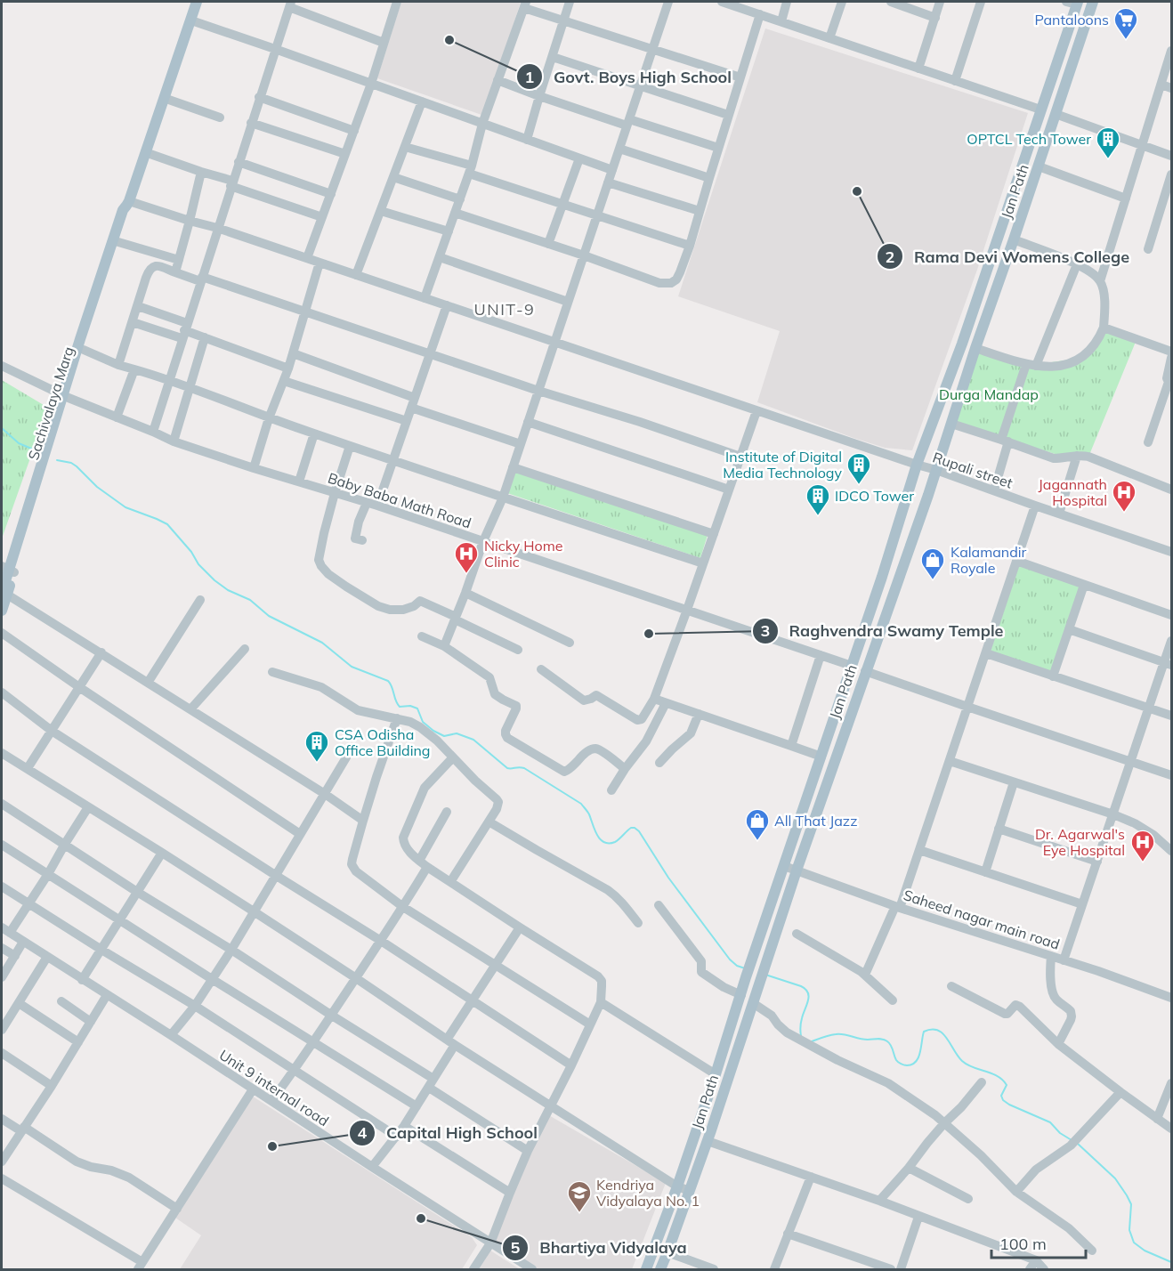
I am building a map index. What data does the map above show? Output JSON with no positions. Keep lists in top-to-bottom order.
{
  "streets": {
    "main road": ["Jan Path", "Sachivalaya Marg"],
    "street": [
      "Rupali street",
      "Baby Baba Math Road",
      "Saheed nagar main road",
      "Unit 9 internal road"
    ]
  },
  "crossings": [
    ["Jan Path", "Rupali street"],
    ["Jan Path", "Baby Baba Math Road"],
    ["Jan Path", "Saheed nagar main road"],
    ["Sachivalaya Marg", "Rupali street"],
    ["Sachivalaya Marg", "Baby Baba Math Road"]
  ],
  "districts": ["UNIT-9"],
  "parks": ["Durga Mandap"],
  "places": {
    "other": [
      "Govt. Boys High School",
      "Rama Devi Womens College",
      "Raghvendra Swamy Temple",
      "Capital High School",
      "Bhartiya Vidyalaya"
    ],
    "supermarket": ["Pantaloons"],
    "building": [
      "OPTCL Tech Tower",
      "Institute of Digital Media Technology",
      "IDCO Tower",
      "CSA Odisha Office Building"
    ],
    "hospital": ["Jagannath Hospital", "Nicky Home Clinic", "Dr. Agarwal's Eye Hospital"],
    "shop": ["Kalamandir Royale", "All That Jazz"],
    "school or university": ["Kendriya Vidyalaya No. 1"]
  },
  "scale_bar": "100 m"
}
